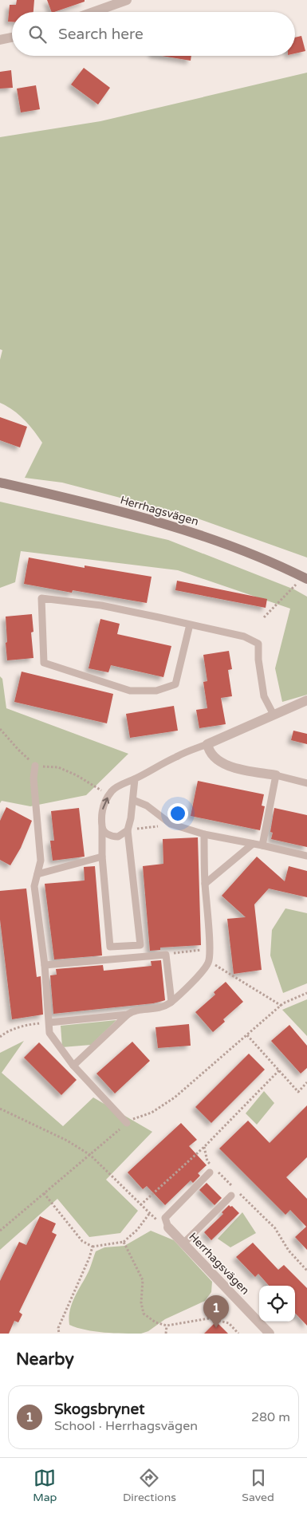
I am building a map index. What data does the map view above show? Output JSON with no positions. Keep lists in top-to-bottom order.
{
  "streets": {
    "street": ["Herrhagsvägen"]
  },
  "page": {
    "search": "Search here",
    "pins": "1",
    "heading": "Nearby",
    "list": [
      {
        "mark": "1",
        "name": "Skogsbrynet",
        "note": "School · Herrhagsvägen",
        "value": "280 m"
      }
    ],
    "nav": ["Map", "Directions", "Saved"]
  }
}
